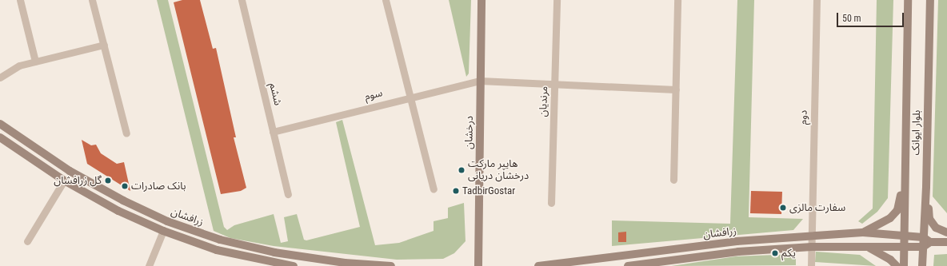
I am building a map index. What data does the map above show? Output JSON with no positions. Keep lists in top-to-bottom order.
{
  "streets": {
    "street": [
      "ششم",
      "سوم",
      "مرنديان",
      "دوم",
      "درخشان",
      "بلوار ایوانک",
      "زرافشان"
    ]
  },
  "crossings": [
    ["ششم", "سوم"],
    ["سوم", "مرنديان"],
    ["سوم", "درخشان"],
    ["دوم", "زرافشان"],
    ["بلوار ایوانک", "زرافشان"]
  ],
  "places": [
    "هایپر مارکت درخشان دریانی",
    "گل زرافشان",
    "بانک صادرات",
    "TadbirGostar",
    "سفارت مالزی",
    "یکم"
  ],
  "scale_bar": "50 m"
}
